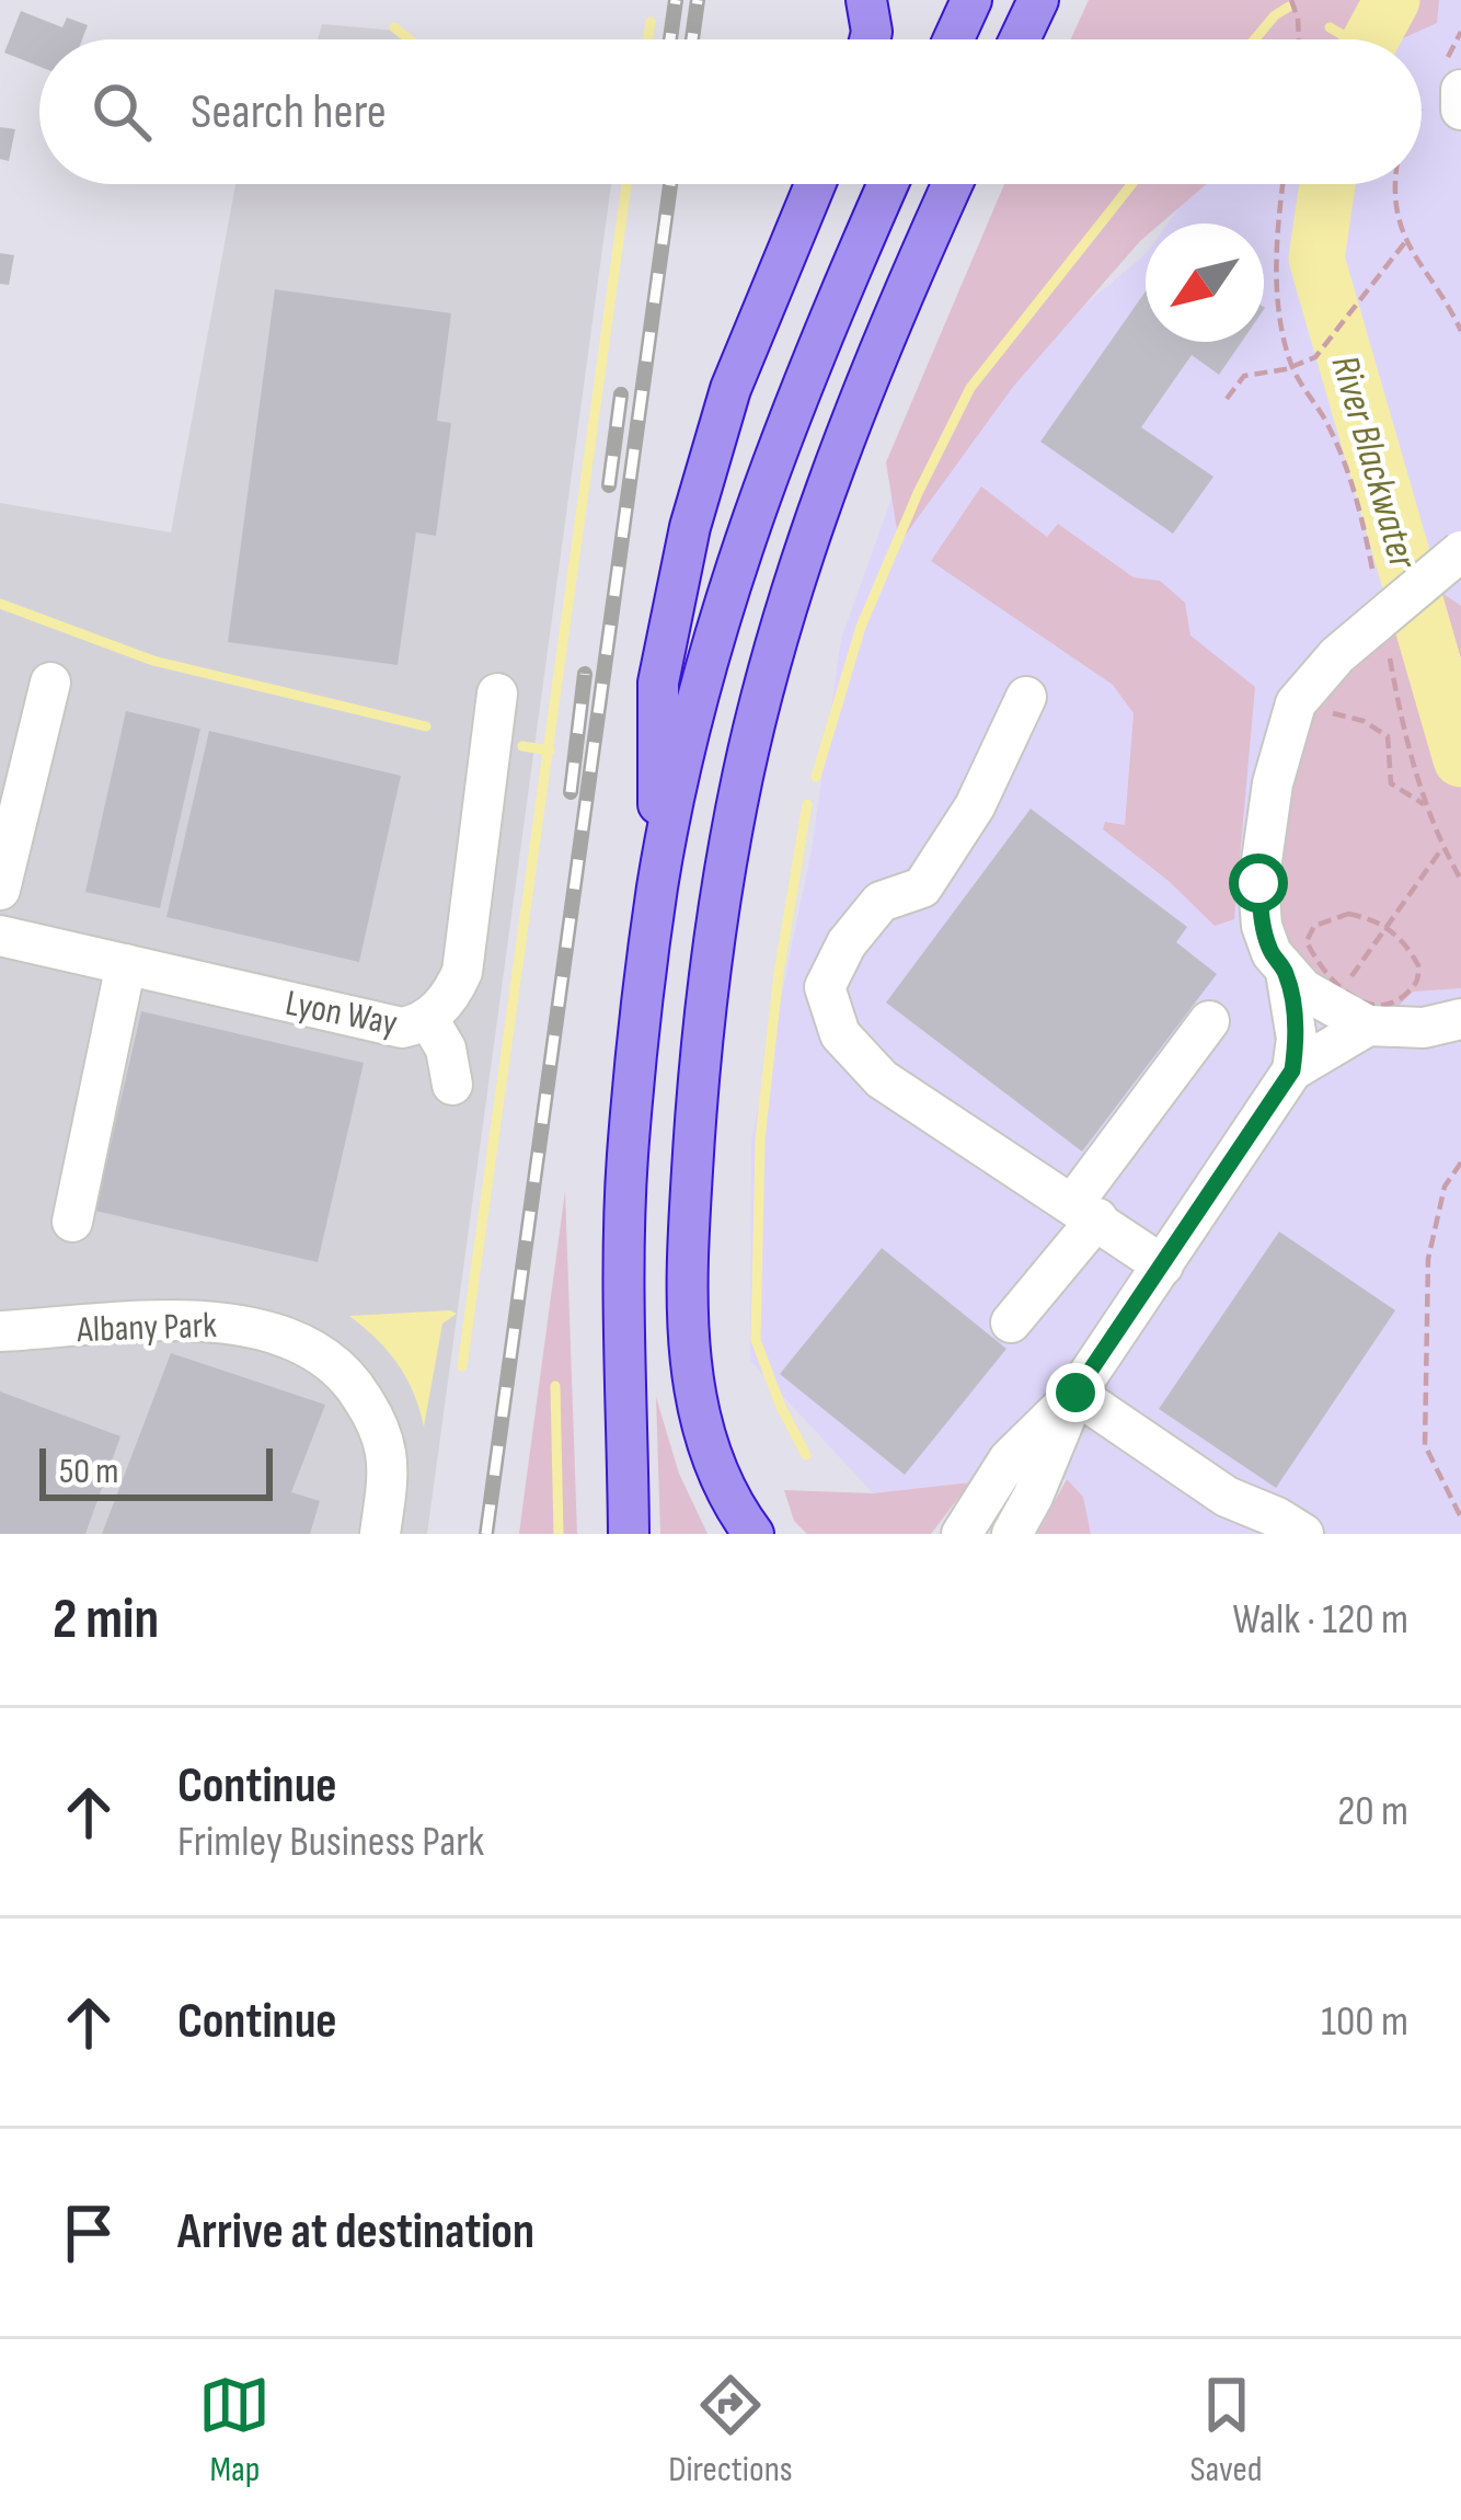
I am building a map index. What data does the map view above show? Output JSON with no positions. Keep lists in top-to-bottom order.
{
  "streets": {
    "street": ["Lyon Way", "Albany Park"]
  },
  "water": ["River Blackwater"],
  "scale_bar": "50 m",
  "north": "bottom left",
  "page": {
    "search": "Search here",
    "scale": "50 m",
    "heading": ["2 min", "Walk · 120 m"],
    "list": [
      ["Continue", "Frimley Business Park", "20 m"],
      ["Continue", "100 m"],
      "Arrive at destination"
    ],
    "nav": ["Map", "Directions", "Saved"]
  }
}
